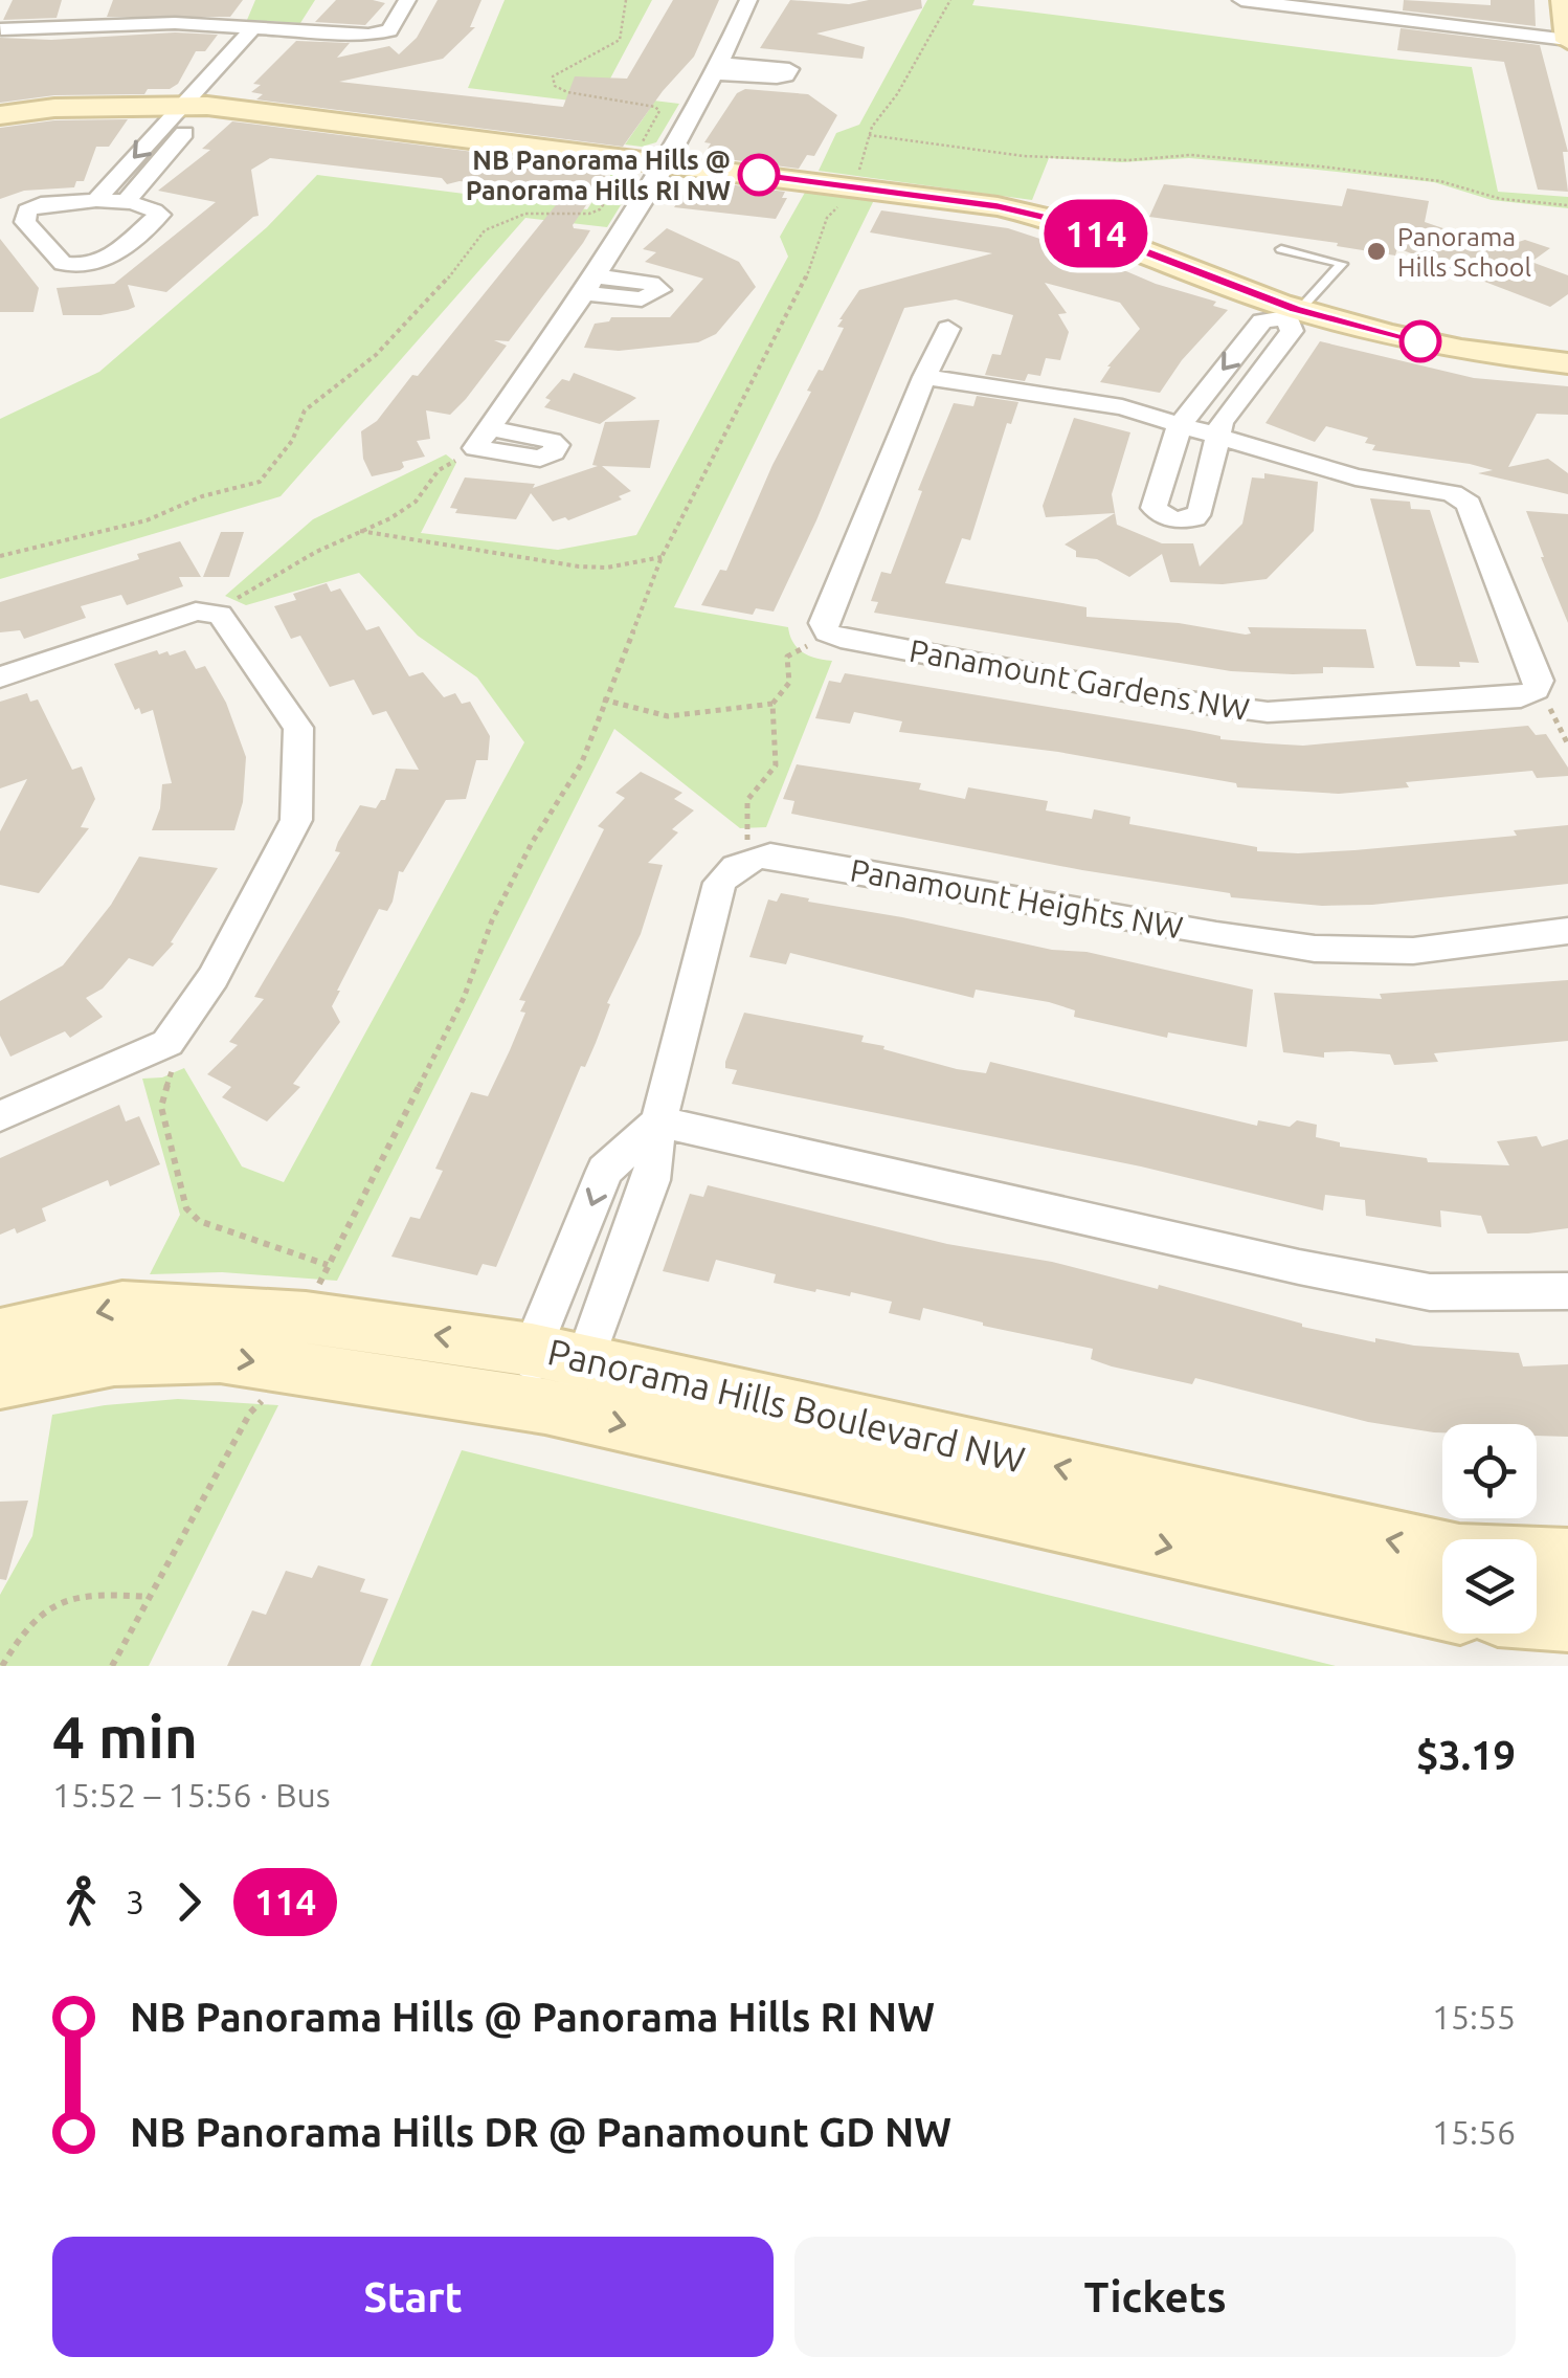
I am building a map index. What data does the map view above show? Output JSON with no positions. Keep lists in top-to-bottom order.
{
  "streets": {
    "street": ["Panamount Gardens NW", "Panamount Heights NW", "Panorama Hills Boulevard NW"]
  },
  "places": ["NB Panorama Hills @ Panorama Hills RI NW", "Panorama Hills School"],
  "lines": ["bus line 114"],
  "page": {
    "on_map": "114",
    "heading": ["4 min", "15:52 – 15:56 · Bus", "$3.19"],
    "legs": ["3", "114"],
    "list": [
      {
        "name": "NB Panorama Hills @ Panorama Hills RI NW",
        "value": "15:55"
      },
      {
        "name": "NB Panorama Hills DR @ Panamount GD NW",
        "value": "15:56"
      }
    ],
    "buttons": ["Start", "Tickets"]
  }
}
